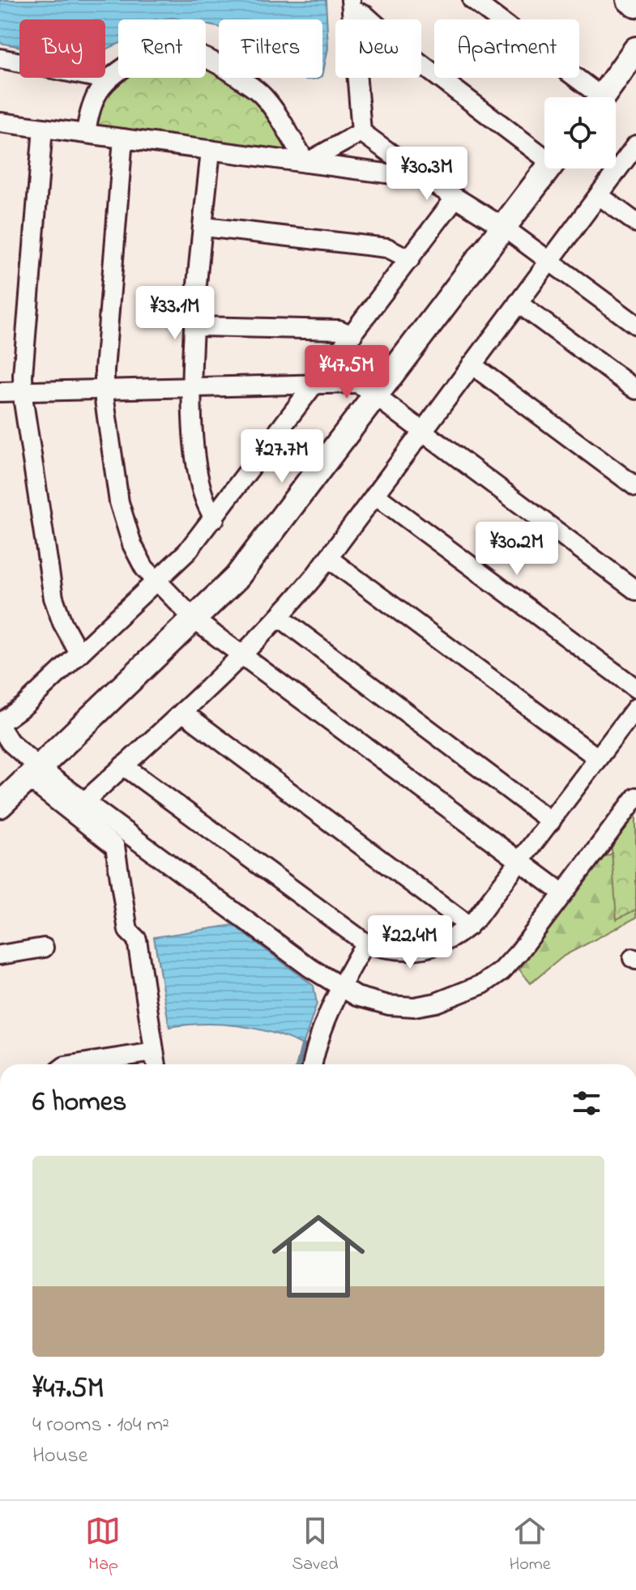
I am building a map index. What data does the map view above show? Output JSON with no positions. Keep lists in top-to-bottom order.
{
  "page": {
    "chip": [
      "Buy",
      "Rent",
      "Filters",
      "New",
      "Apartment"
    ],
    "price": [
      "¥30.3M",
      "¥33.1M",
      "¥47.5M",
      "¥27.7M",
      "¥30.2M",
      "¥22.4M"
    ],
    "heading": "6 homes",
    "list": [
      {
        "name": "¥47.5M",
        "note": "4 rooms · 104 m² · House"
      }
    ],
    "tabs": ["Map", "Saved", "Home"]
  }
}
